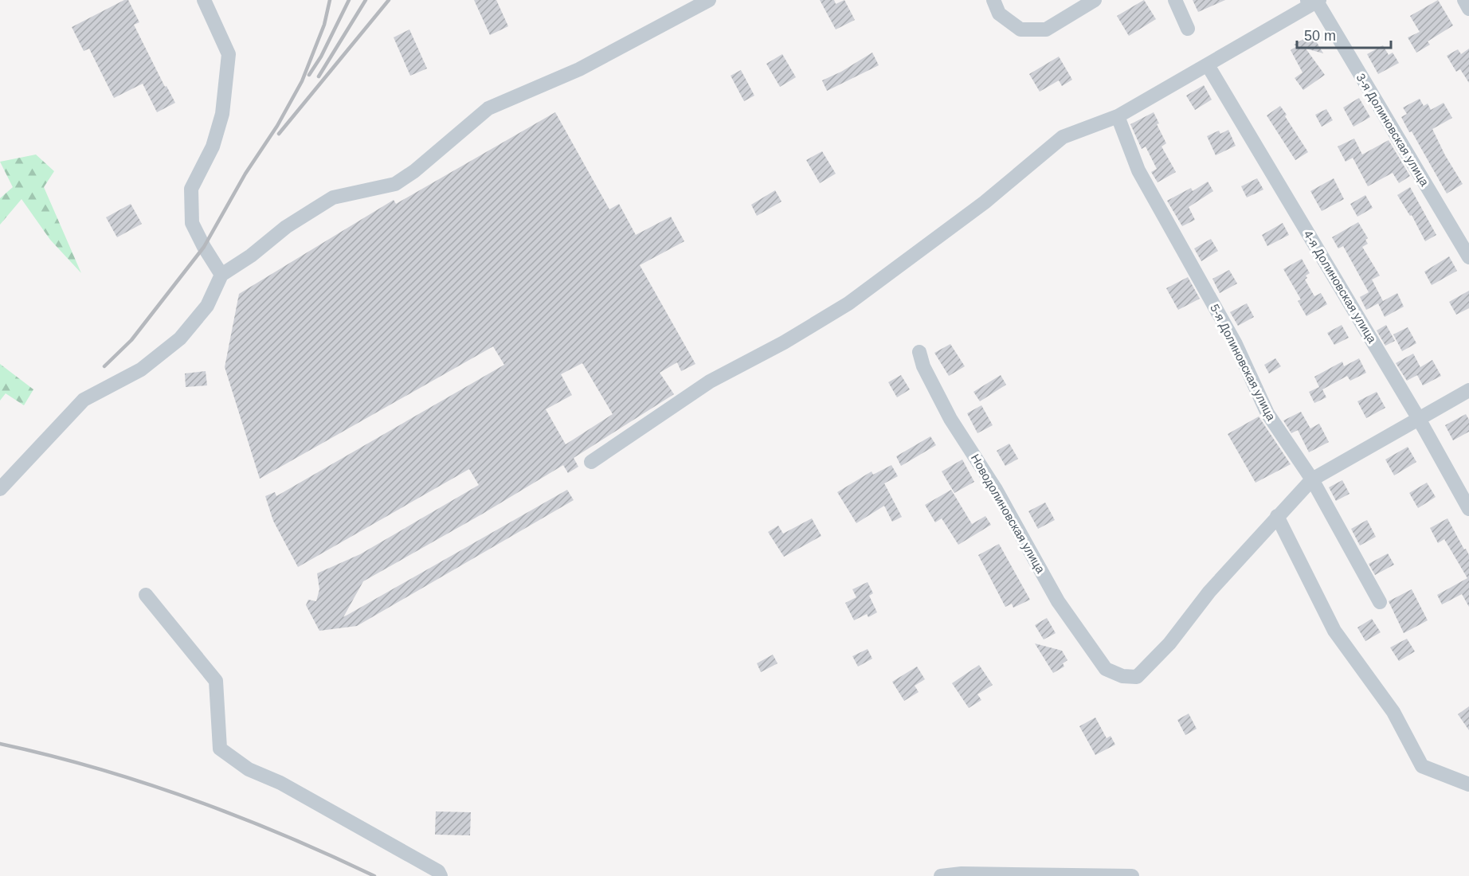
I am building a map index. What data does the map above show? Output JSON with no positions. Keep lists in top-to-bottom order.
{
  "streets": {
    "street": [
      "3-я Долиновская улица",
      "4-я Долиновская улица",
      "5-я Долиновская улица",
      "Новодолиновская улица"
    ]
  },
  "scale_bar": "50 m"
}
